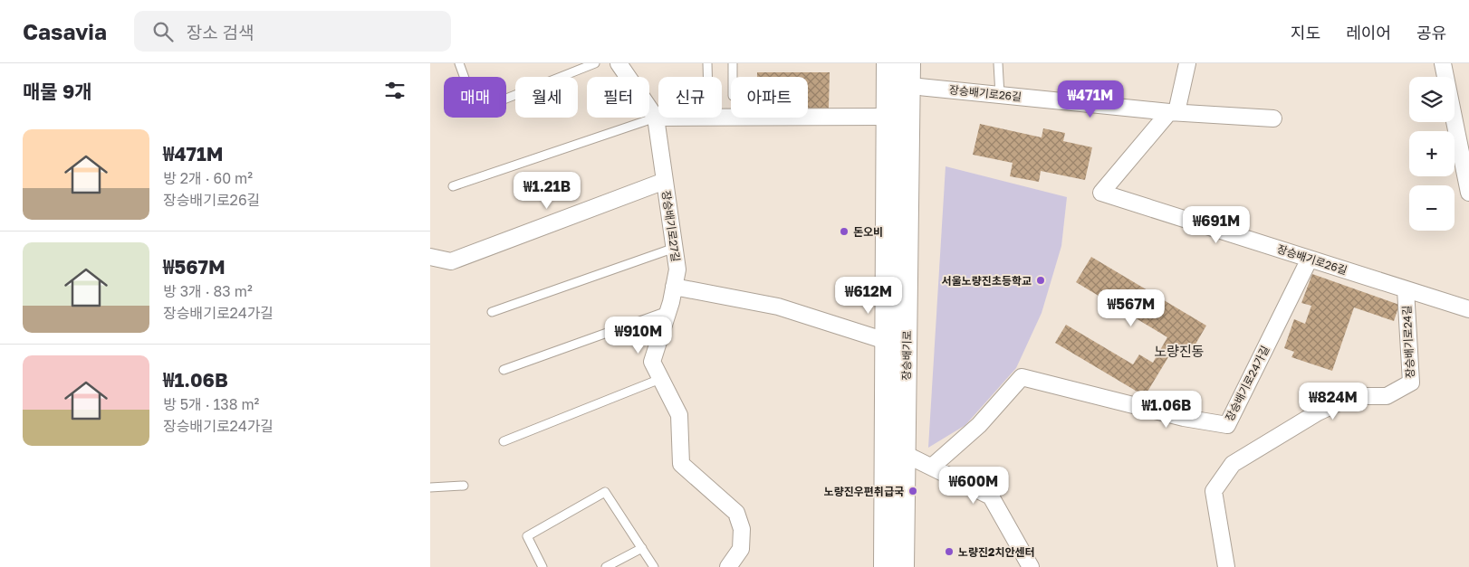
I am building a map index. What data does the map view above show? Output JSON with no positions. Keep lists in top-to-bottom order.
{
  "streets": {
    "street": [
      "장승배기로26길",
      "장승배기로27길",
      "장승배기로24길",
      "장승배기로",
      "장승배기로24가길"
    ]
  },
  "crossings": [
    ["장승배기로26길", "장승배기로24길"],
    ["장승배기로26길", "장승배기로"],
    ["장승배기로26길", "장승배기로24가길"]
  ],
  "districts": ["노량진동"],
  "places": [
    "돈오비",
    "서울노량진초등학교",
    "노량진우편취급국",
    "노량진2치안센터"
  ],
  "page": {
    "header": "Casavia",
    "search": "장소 검색",
    "nav": ["지도", "레이어", "공유"],
    "heading": "매물 9개",
    "map_buttons": ["+", "−"],
    "chip": [
      "매매",
      "월세",
      "필터",
      "신규",
      "아파트"
    ],
    "price": [
      "₩471M",
      "₩1.21B",
      "₩691M",
      "₩612M",
      "₩567M",
      "₩910M",
      "₩824M",
      "₩1.06B",
      "₩600M"
    ],
    "list": [
      {
        "name": "₩471M",
        "note": "방 2개 · 60 m² · 장승배기로26길"
      },
      {
        "name": "₩567M",
        "note": "방 3개 · 83 m² · 장승배기로24가길"
      },
      {
        "name": "₩1.06B",
        "note": "방 5개 · 138 m² · 장승배기로24가길"
      }
    ]
  }
}
